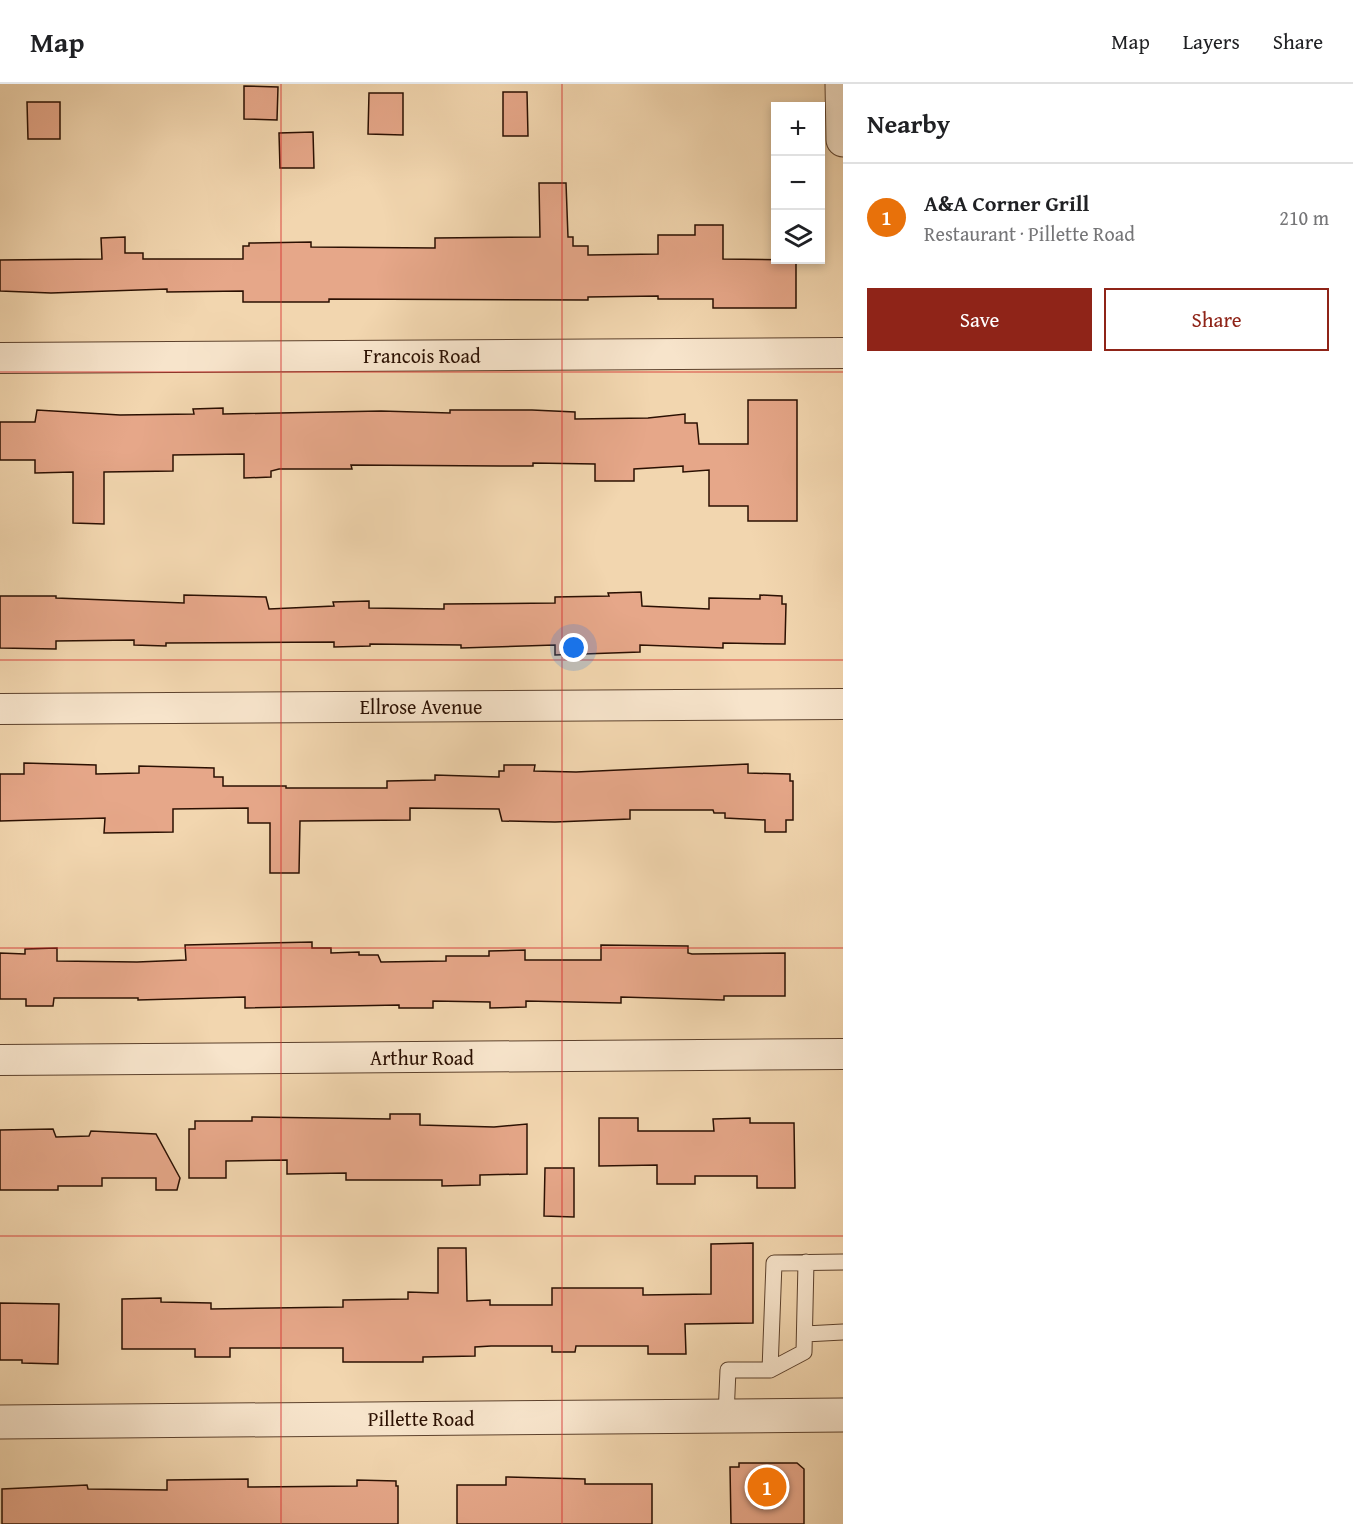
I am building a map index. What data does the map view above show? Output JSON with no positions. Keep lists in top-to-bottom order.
{
  "streets": {
    "street": [
      "Francois Road",
      "Ellrose Avenue",
      "Arthur Road",
      "Pillette Road"
    ]
  },
  "page": {
    "header": "Map",
    "nav": ["Map", "Layers", "Share"],
    "heading": "Nearby",
    "map_buttons": ["+", "−"],
    "list": [
      {
        "mark": "1",
        "name": "A&A Corner Grill",
        "note": "Restaurant · Pillette Road",
        "value": "210 m"
      }
    ],
    "buttons": ["Save", "Share"],
    "pins": "1"
  }
}
